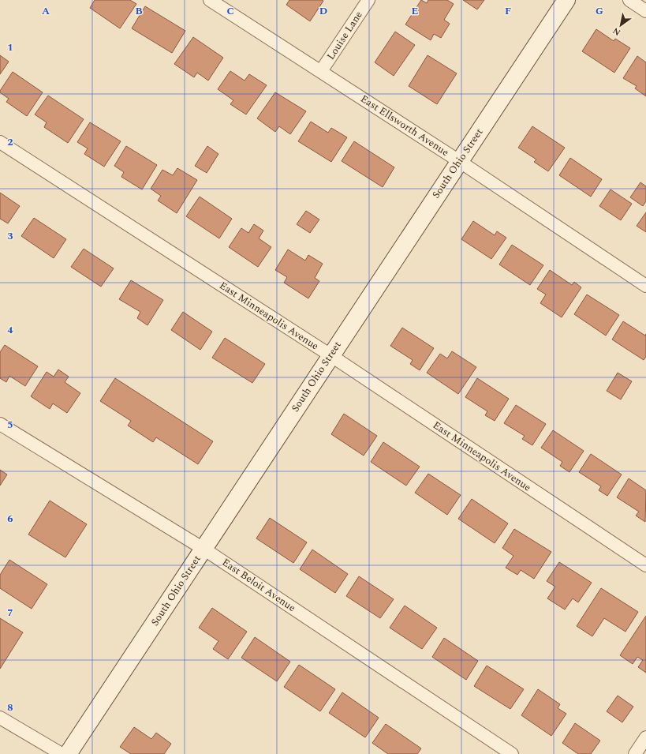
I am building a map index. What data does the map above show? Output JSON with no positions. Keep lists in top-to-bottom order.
{
  "streets": {
    "main road": ["South Ohio Street"],
    "street": [
      "Louise Lane",
      "East Ellsworth Avenue",
      "East Minneapolis Avenue",
      "East Beloit Avenue"
    ]
  },
  "crossings": [
    ["Louise Lane", "East Ellsworth Avenue"],
    ["East Ellsworth Avenue", "South Ohio Street"],
    ["South Ohio Street", "East Minneapolis Avenue"],
    ["South Ohio Street", "East Beloit Avenue"]
  ],
  "north": "bottom left",
  "grid": {
    "columns": [
      "A",
      "B",
      "C",
      "D",
      "E",
      "F",
      "G"
    ],
    "rows": [
      "1",
      "2",
      "3",
      "4",
      "5",
      "6",
      "7",
      "8"
    ]
  }
}
